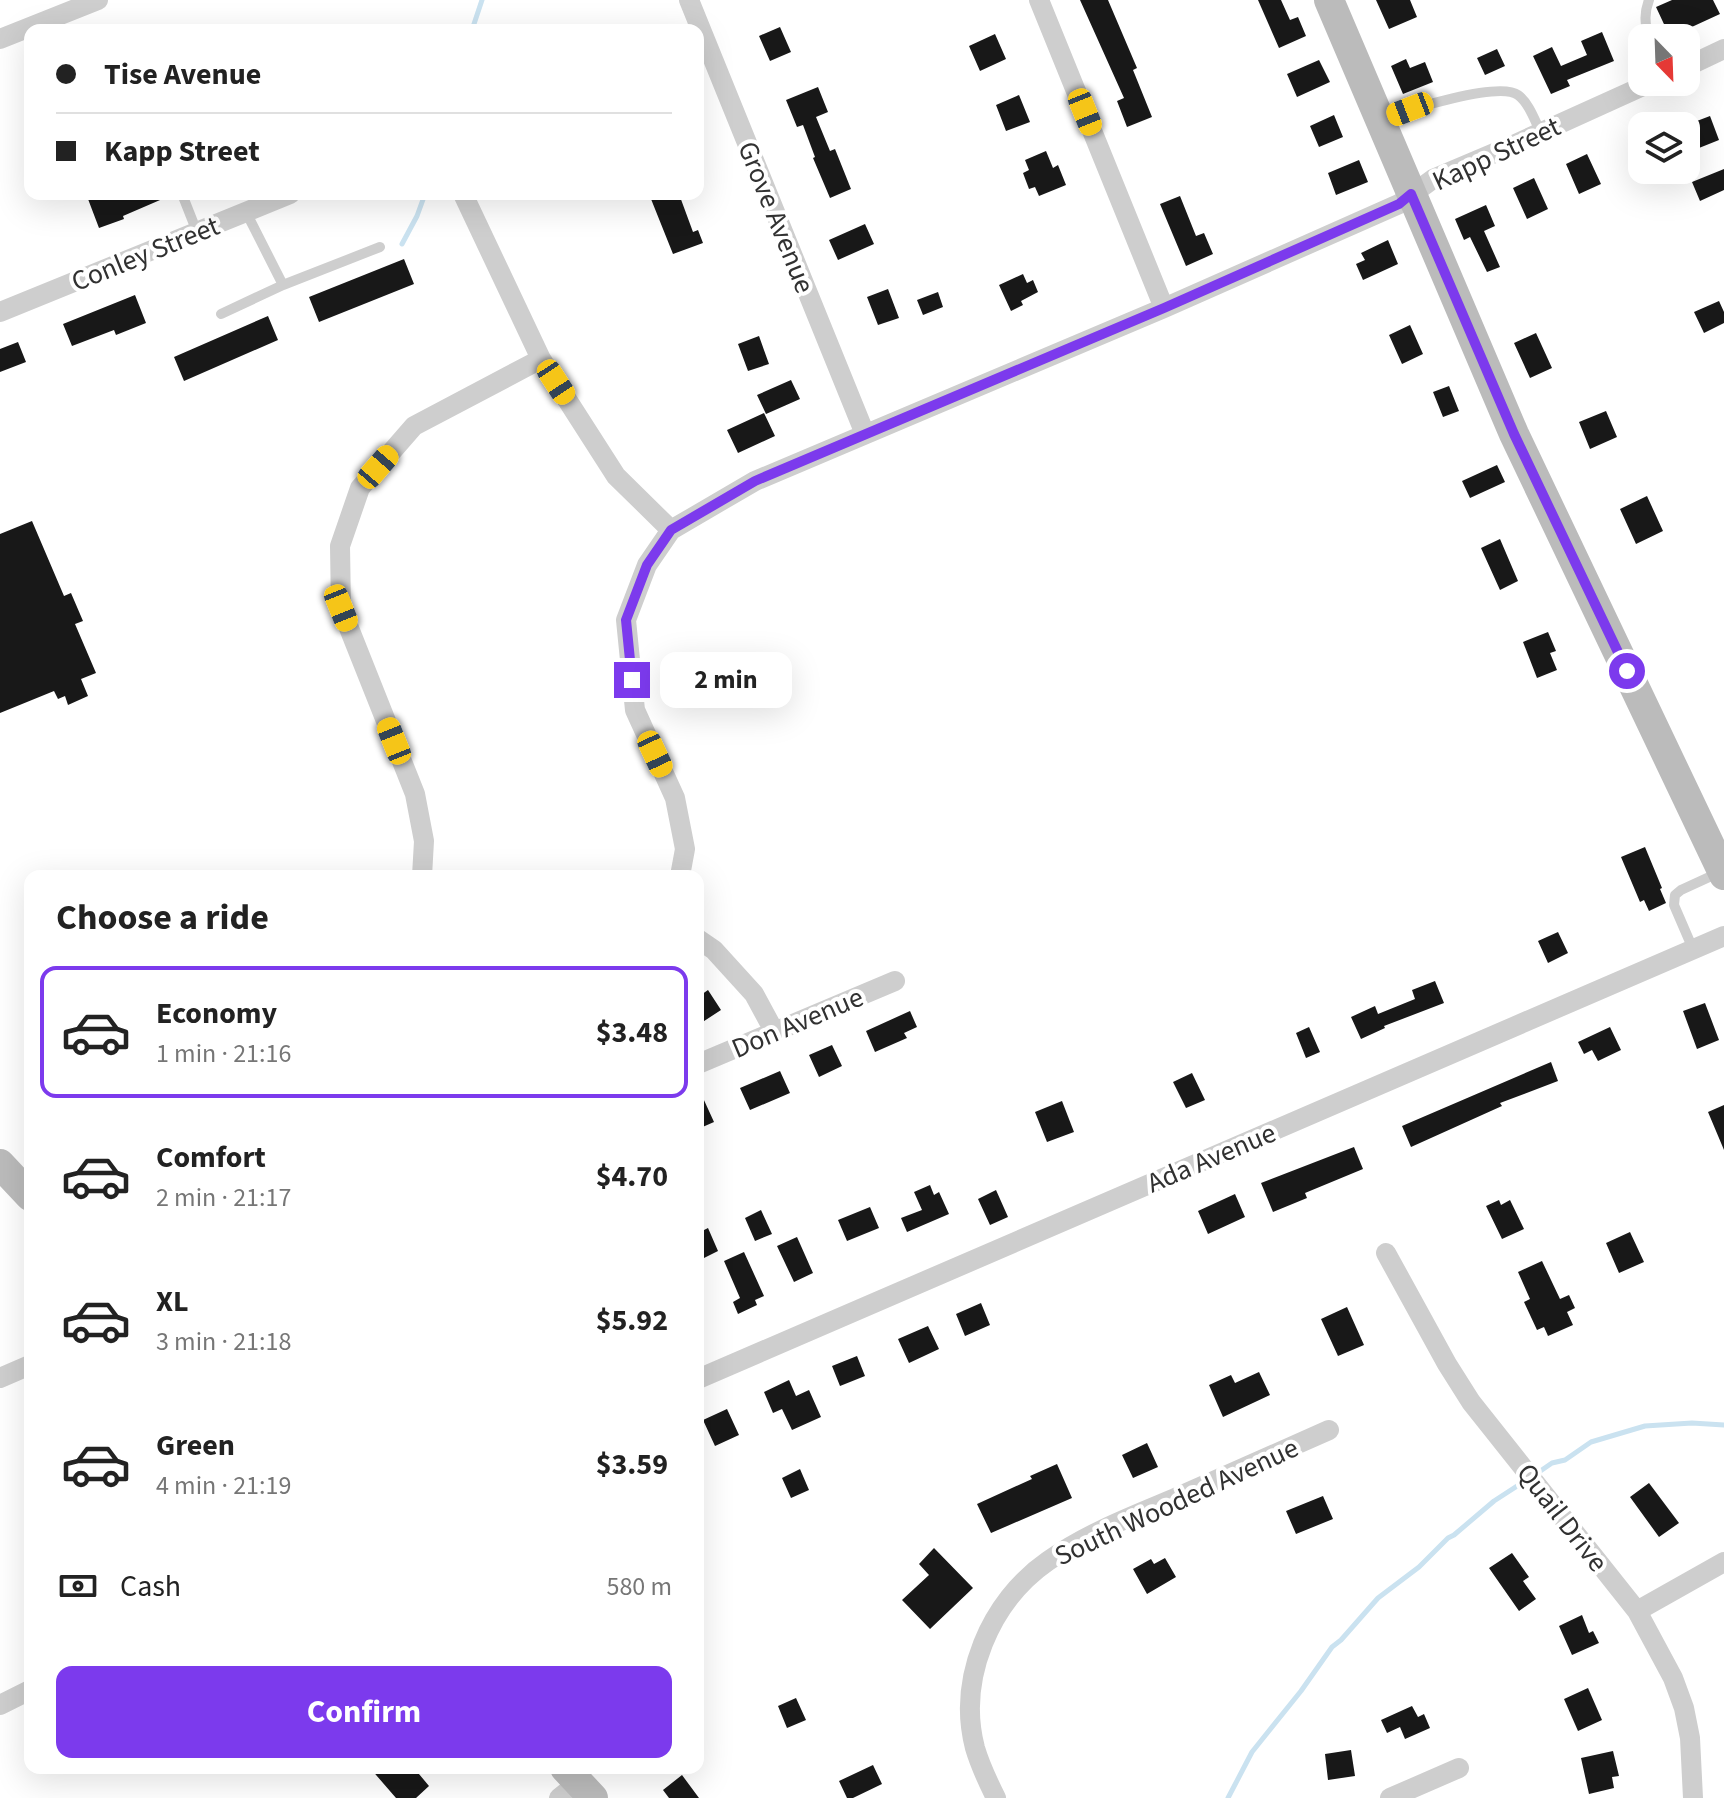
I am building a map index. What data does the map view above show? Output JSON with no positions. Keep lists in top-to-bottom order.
{
  "streets": {
    "street": [
      "Kapp Street",
      "Grove Avenue",
      "Conley Street",
      "Don Avenue",
      "Ada Avenue",
      "South Wooded Avenue",
      "Quail Drive"
    ]
  },
  "crossings": [
    ["Kapp Street", "Grove Avenue"]
  ],
  "north": "bottom right",
  "page": {
    "banner": ["Tise Avenue", "Kapp Street"],
    "bubble": "2 min",
    "heading": "Choose a ride",
    "list": [
      {
        "name": "Economy",
        "note": "1 min · 21:16",
        "value": "$3.48"
      },
      {
        "name": "Comfort",
        "note": "2 min · 21:17",
        "value": "$4.70"
      },
      {
        "name": "XL",
        "note": "3 min · 21:18",
        "value": "$5.92"
      },
      {
        "name": "Green",
        "note": "4 min · 21:19",
        "value": "$3.59"
      }
    ],
    "pay": ["Cash", "580 m"],
    "buttons": "Confirm"
  }
}
